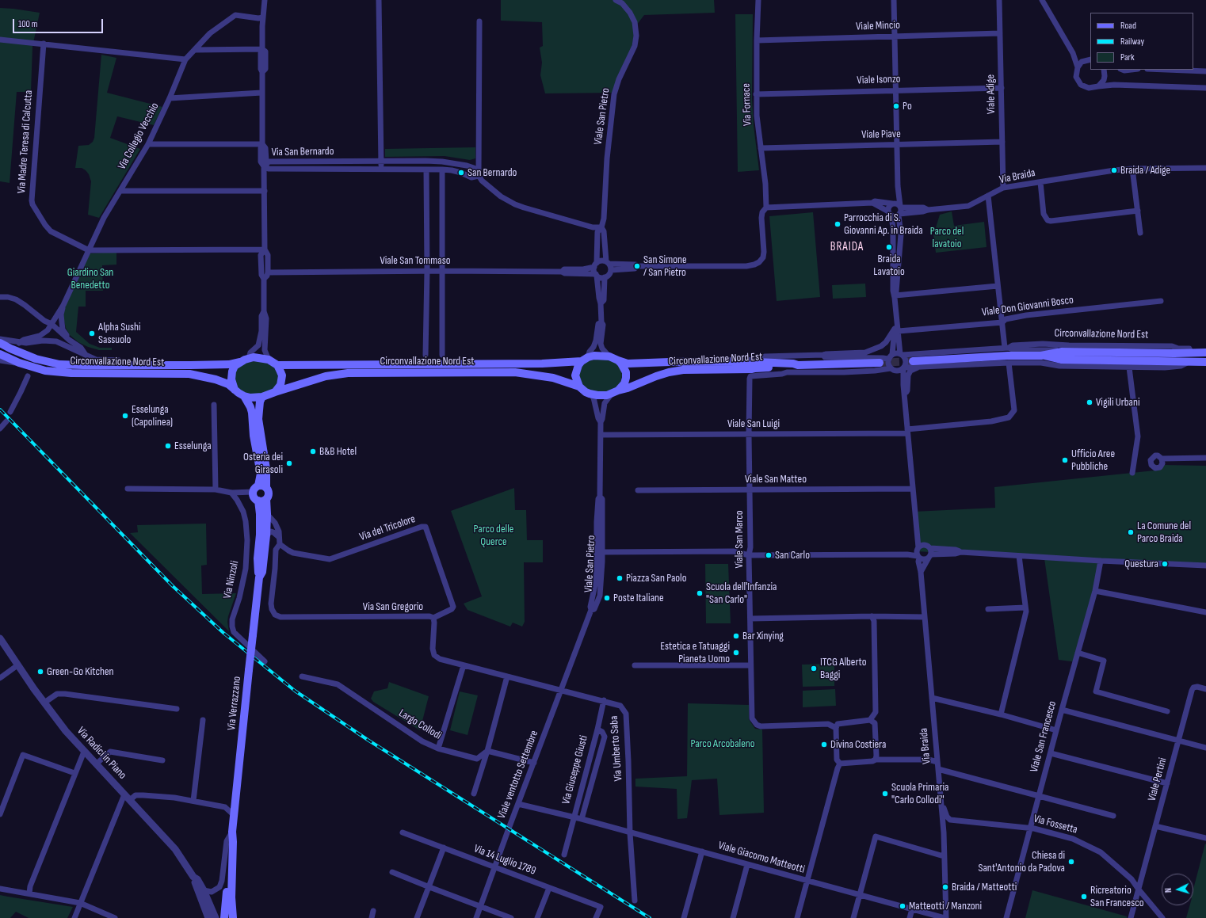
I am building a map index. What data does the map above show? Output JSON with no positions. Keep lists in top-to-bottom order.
{
  "streets": {
    "main road": ["Circonvallazione Nord Est", "Via Verrazzano"],
    "street": [
      "Viale Mincio",
      "Viale Isonzo",
      "Viale Adige",
      "Via Fornace",
      "Viale San Pietro",
      "Viale Piave",
      "Via Collegio Vecchio",
      "Via Madre Teresa di Calcutta",
      "Via San Bernardo",
      "Via Braida",
      "Viale San Tommaso",
      "Viale Don Giovanni Bosco",
      "Viale San Luigi",
      "Viale San Matteo",
      "Via del Tricolore",
      "Viale San Marco",
      "Via Ninzoli",
      "Via San Gregorio",
      "Largo Collodi",
      "Viale San Francesco",
      "Via Umberto Saba",
      "Via Radici in Piano",
      "Via Giuseppe Giusti",
      "Viale ventotto Settembre",
      "Viale Pertini",
      "Via Fossetta",
      "Viale Giacomo Matteotti",
      "Via 14 Luglio 1789"
    ]
  },
  "crossings": [
    ["Viale Mincio", "Viale Adige"],
    ["Viale Mincio", "Via Fornace"],
    ["Viale Isonzo", "Viale Adige"],
    ["Viale Isonzo", "Via Fornace"],
    ["Viale Adige", "Viale Piave"],
    ["Viale Adige", "Via Braida"],
    ["Via Fornace", "Viale Piave"],
    ["Via Fornace", "Via Braida"],
    ["Viale San Pietro", "Via San Bernardo"],
    ["Viale San Pietro", "Viale San Tommaso"],
    ["Viale San Pietro", "Viale San Luigi"],
    ["Viale San Pietro", "Viale ventotto Settembre"],
    ["Via Collegio Vecchio", "Via Madre Teresa di Calcutta"],
    ["Via Collegio Vecchio", "Circonvallazione Nord Est"],
    ["Via Braida", "Viale Giacomo Matteotti"],
    ["Circonvallazione Nord Est", "Viale San Marco"],
    ["Circonvallazione Nord Est", "Via Verrazzano"],
    ["Viale San Luigi", "Viale San Marco"],
    ["Viale San Matteo", "Viale San Marco"],
    ["Via del Tricolore", "Via San Gregorio"],
    ["Via San Gregorio", "Via Umberto Saba"],
    ["Via San Gregorio", "Viale ventotto Settembre"],
    ["Via Verrazzano", "Via Radici in Piano"],
    ["Viale San Francesco", "Via Fossetta"],
    ["Via Umberto Saba", "Viale ventotto Settembre"],
    ["Via Umberto Saba", "Viale Giacomo Matteotti"],
    ["Via Giuseppe Giusti", "Viale Giacomo Matteotti"],
    ["Viale ventotto Settembre", "Viale Giacomo Matteotti"],
    ["Viale ventotto Settembre", "Via 14 Luglio 1789"],
    ["Viale Pertini", "Via Fossetta"]
  ],
  "districts": ["BRAIDA"],
  "parks": [
    "Parco del lavatoio",
    "Giardino San Benedetto",
    "Parco delle Querce",
    "Parco Arcobaleno"
  ],
  "places": [
    "Po",
    "Braida / Adige",
    "San Bernardo",
    "Parrocchia di S. Giovanni Ap. in Braida",
    "Braida Lavatoio",
    "San Simone / San Pietro",
    "Alpha Sushi Sassuolo",
    "Vigili Urbani",
    "Esselunga (Capolinea)",
    "Esselunga",
    "B&B Hotel",
    "Ufficio Aree Pubbliche",
    "Osteria dei Girasoli",
    "La Comune del Parco Braida",
    "San Carlo",
    "Questura",
    "Piazza San Paolo",
    "Scuola dell'Infanzia \"San Carlo\"",
    "Poste Italiane",
    "Bar Xinying",
    "Estetica e Tatuaggi Pianeta Uomo",
    "ITCG Alberto Baggi",
    "Green-Go Kitchen",
    "Divina Costiera",
    "Scuola Primaria \"Carlo Collodi\"",
    "Chiesa di Sant'Antonio da Padova",
    "Braida / Matteotti",
    "Ricreatorio San Francesco",
    "Matteotti / Manzoni"
  ],
  "legend": ["Road", "Railway", "Park"],
  "scale_bar": "100 m",
  "north": "left"
}
